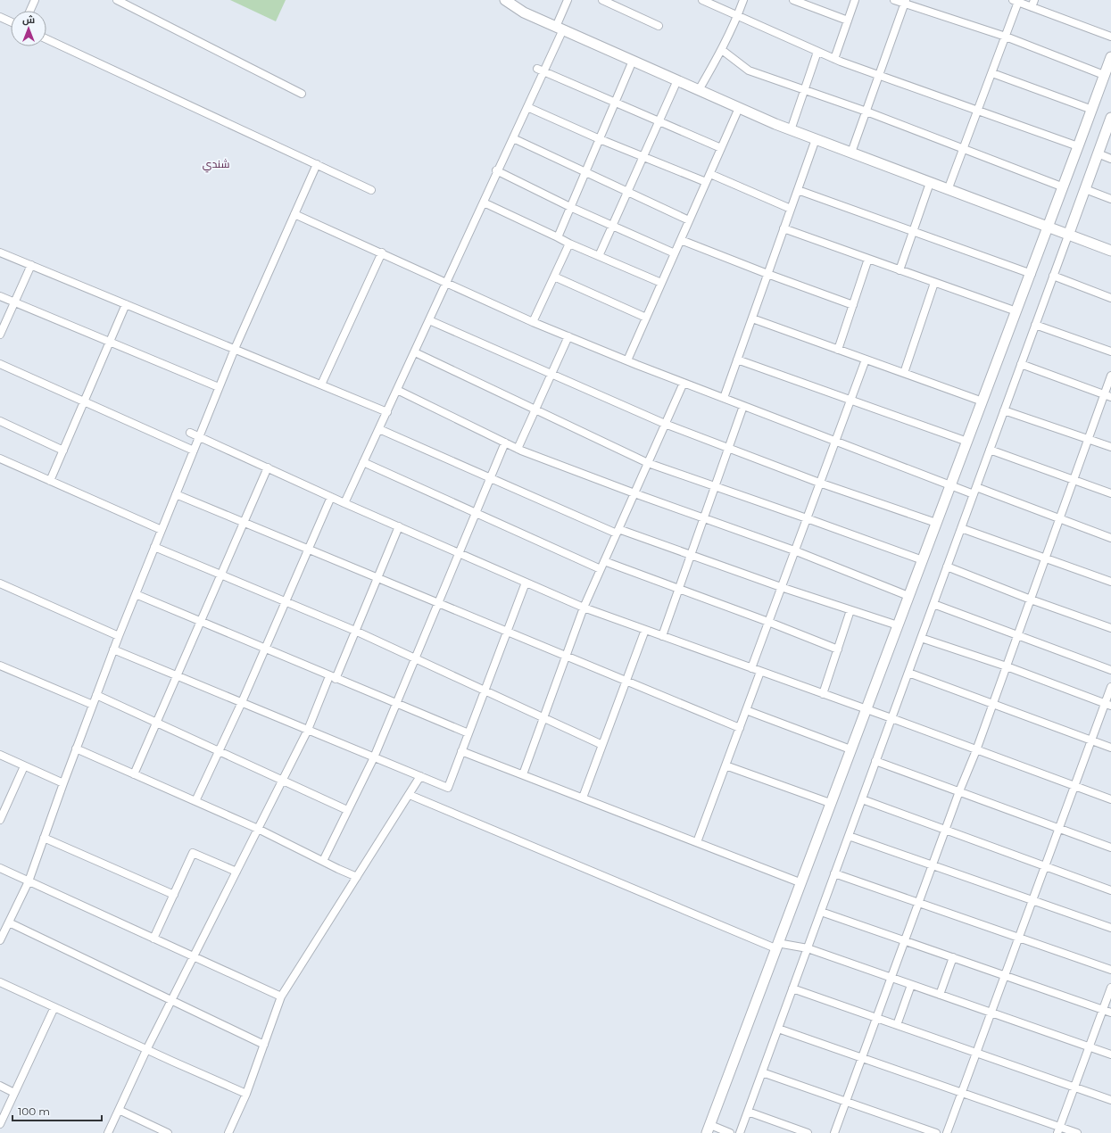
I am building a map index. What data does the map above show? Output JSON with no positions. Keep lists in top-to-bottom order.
{
  "districts": ["شندي"],
  "scale_bar": "100 m",
  "north": "top"
}
